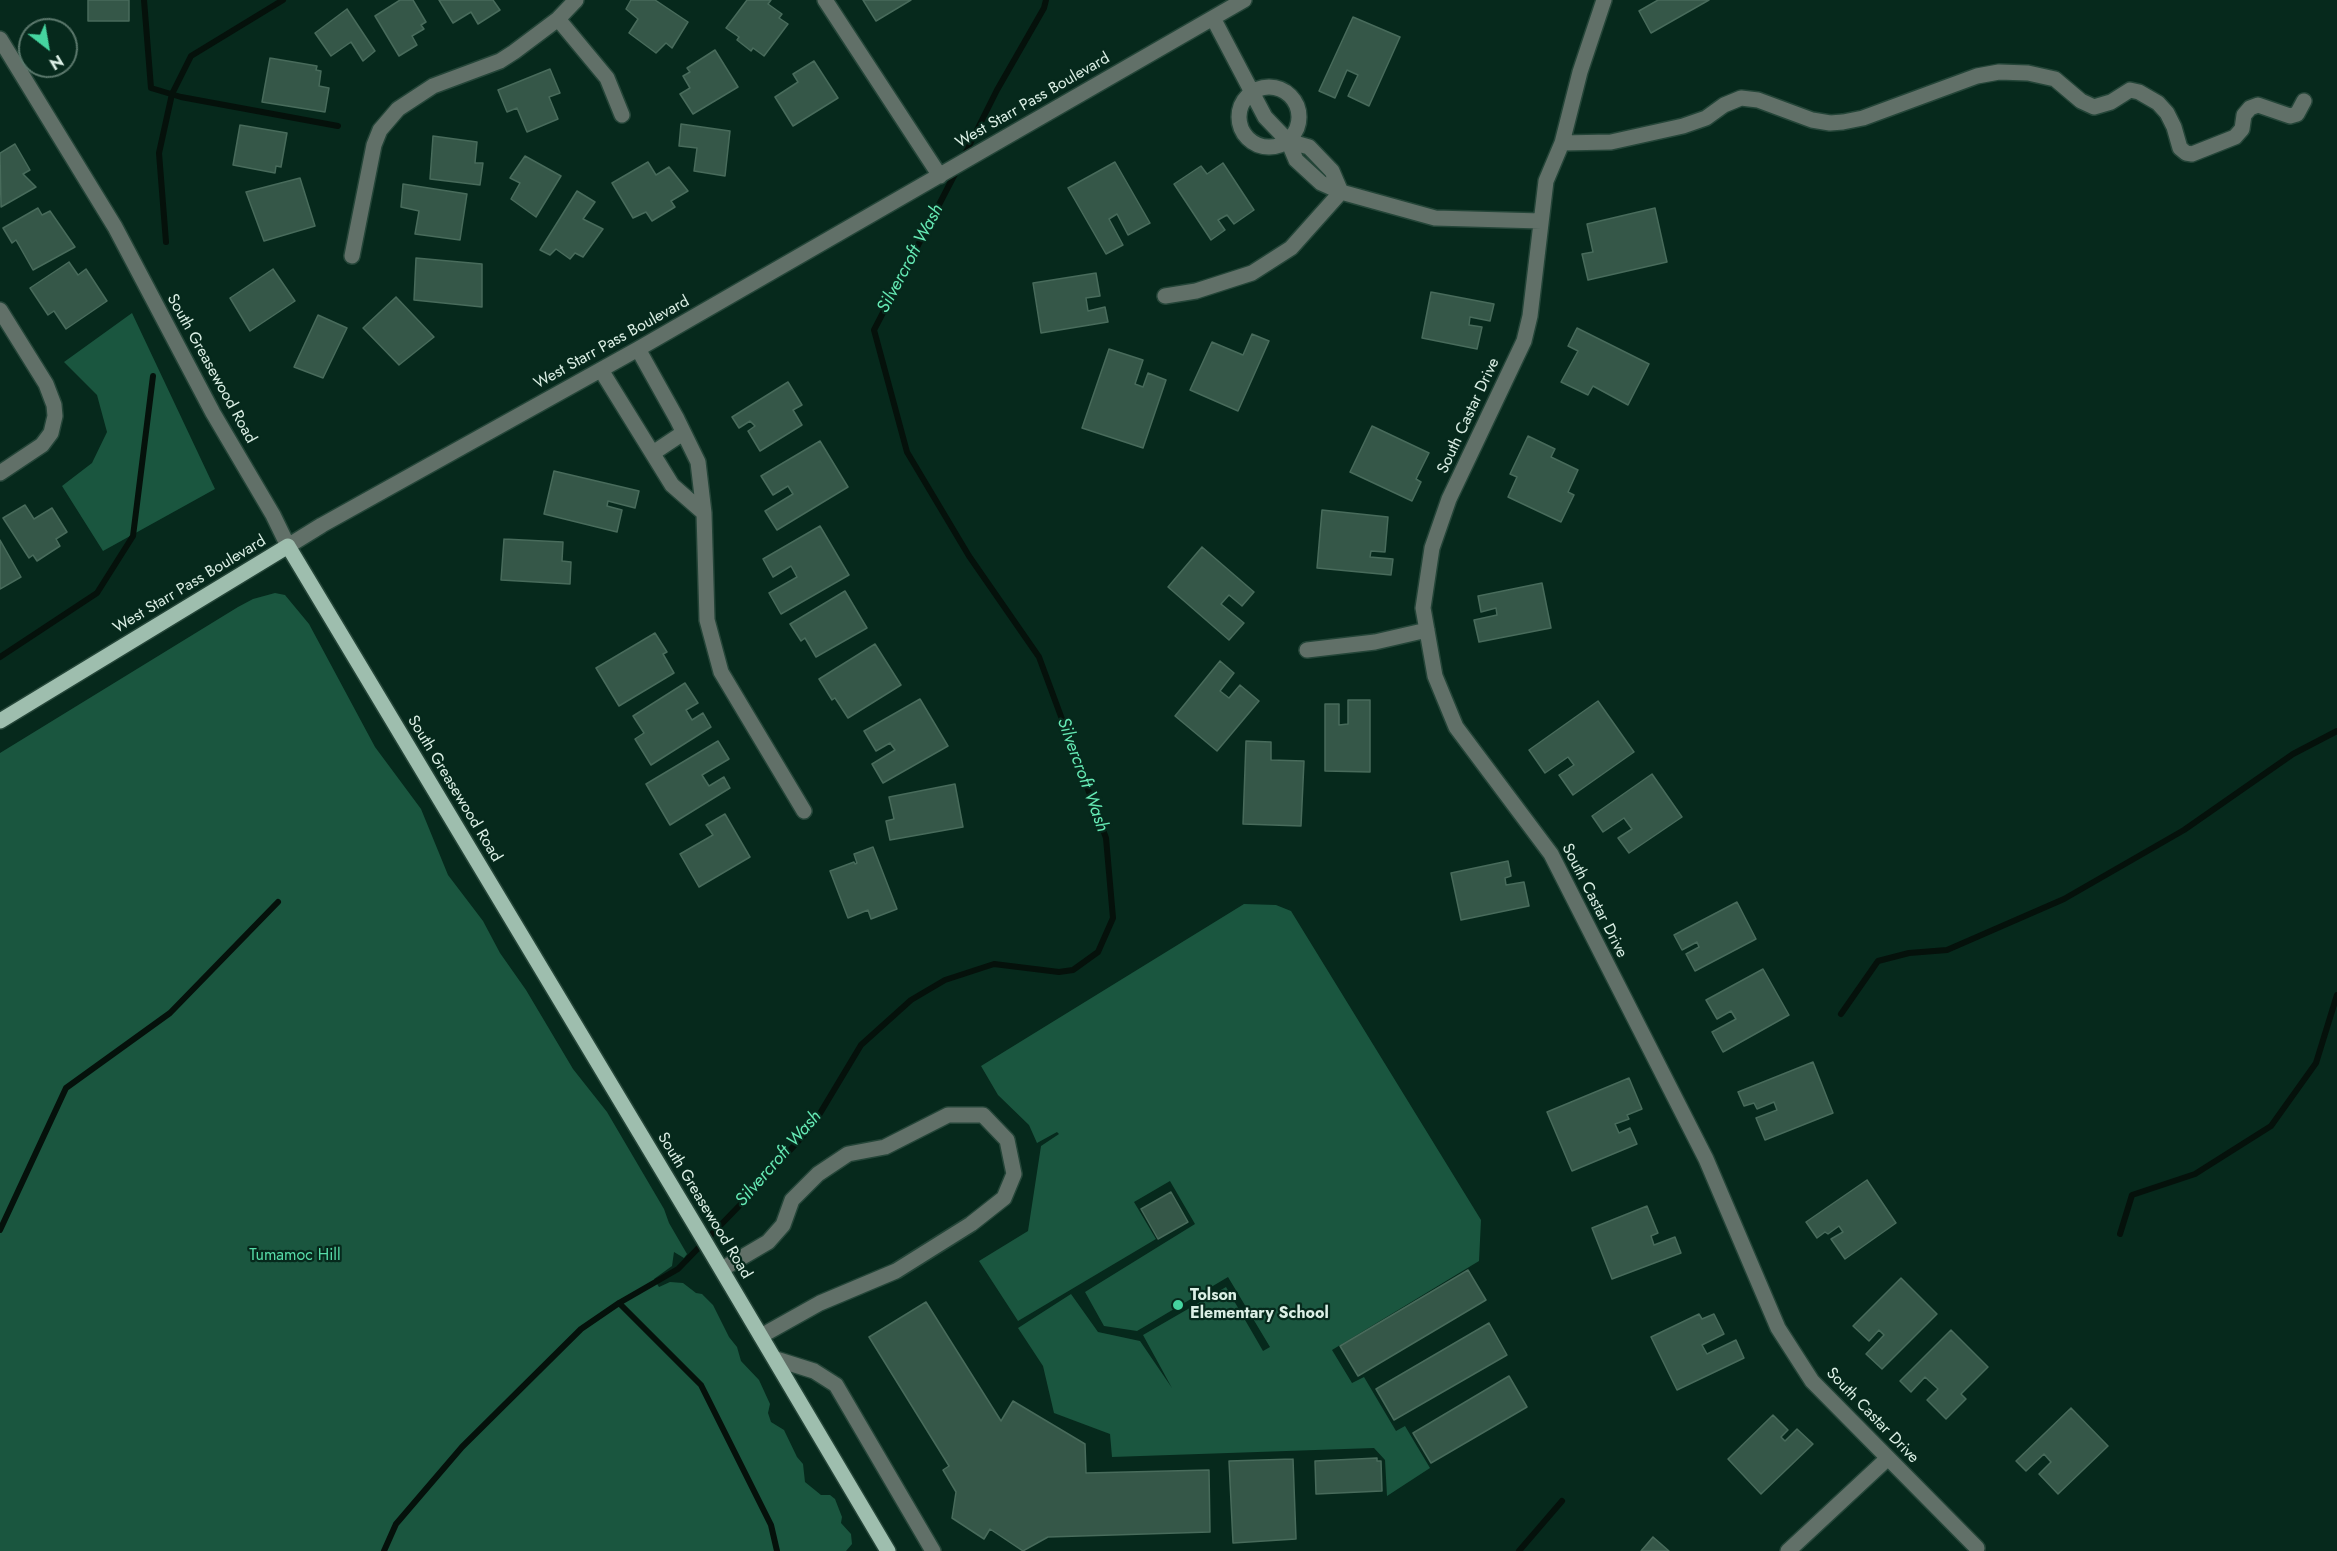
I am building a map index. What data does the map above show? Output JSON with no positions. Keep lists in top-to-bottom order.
{
  "streets": {
    "main road": ["West Starr Pass Boulevard", "South Greasewood Road"],
    "street": ["South Castar Drive"]
  },
  "crossings": [
    ["West Starr Pass Boulevard", "South Greasewood Road"]
  ],
  "water": ["Silvercroft Wash"],
  "parks": ["Tumamoc Hill"],
  "places": ["Tolson Elementary School"],
  "north": "bottom right"
}
